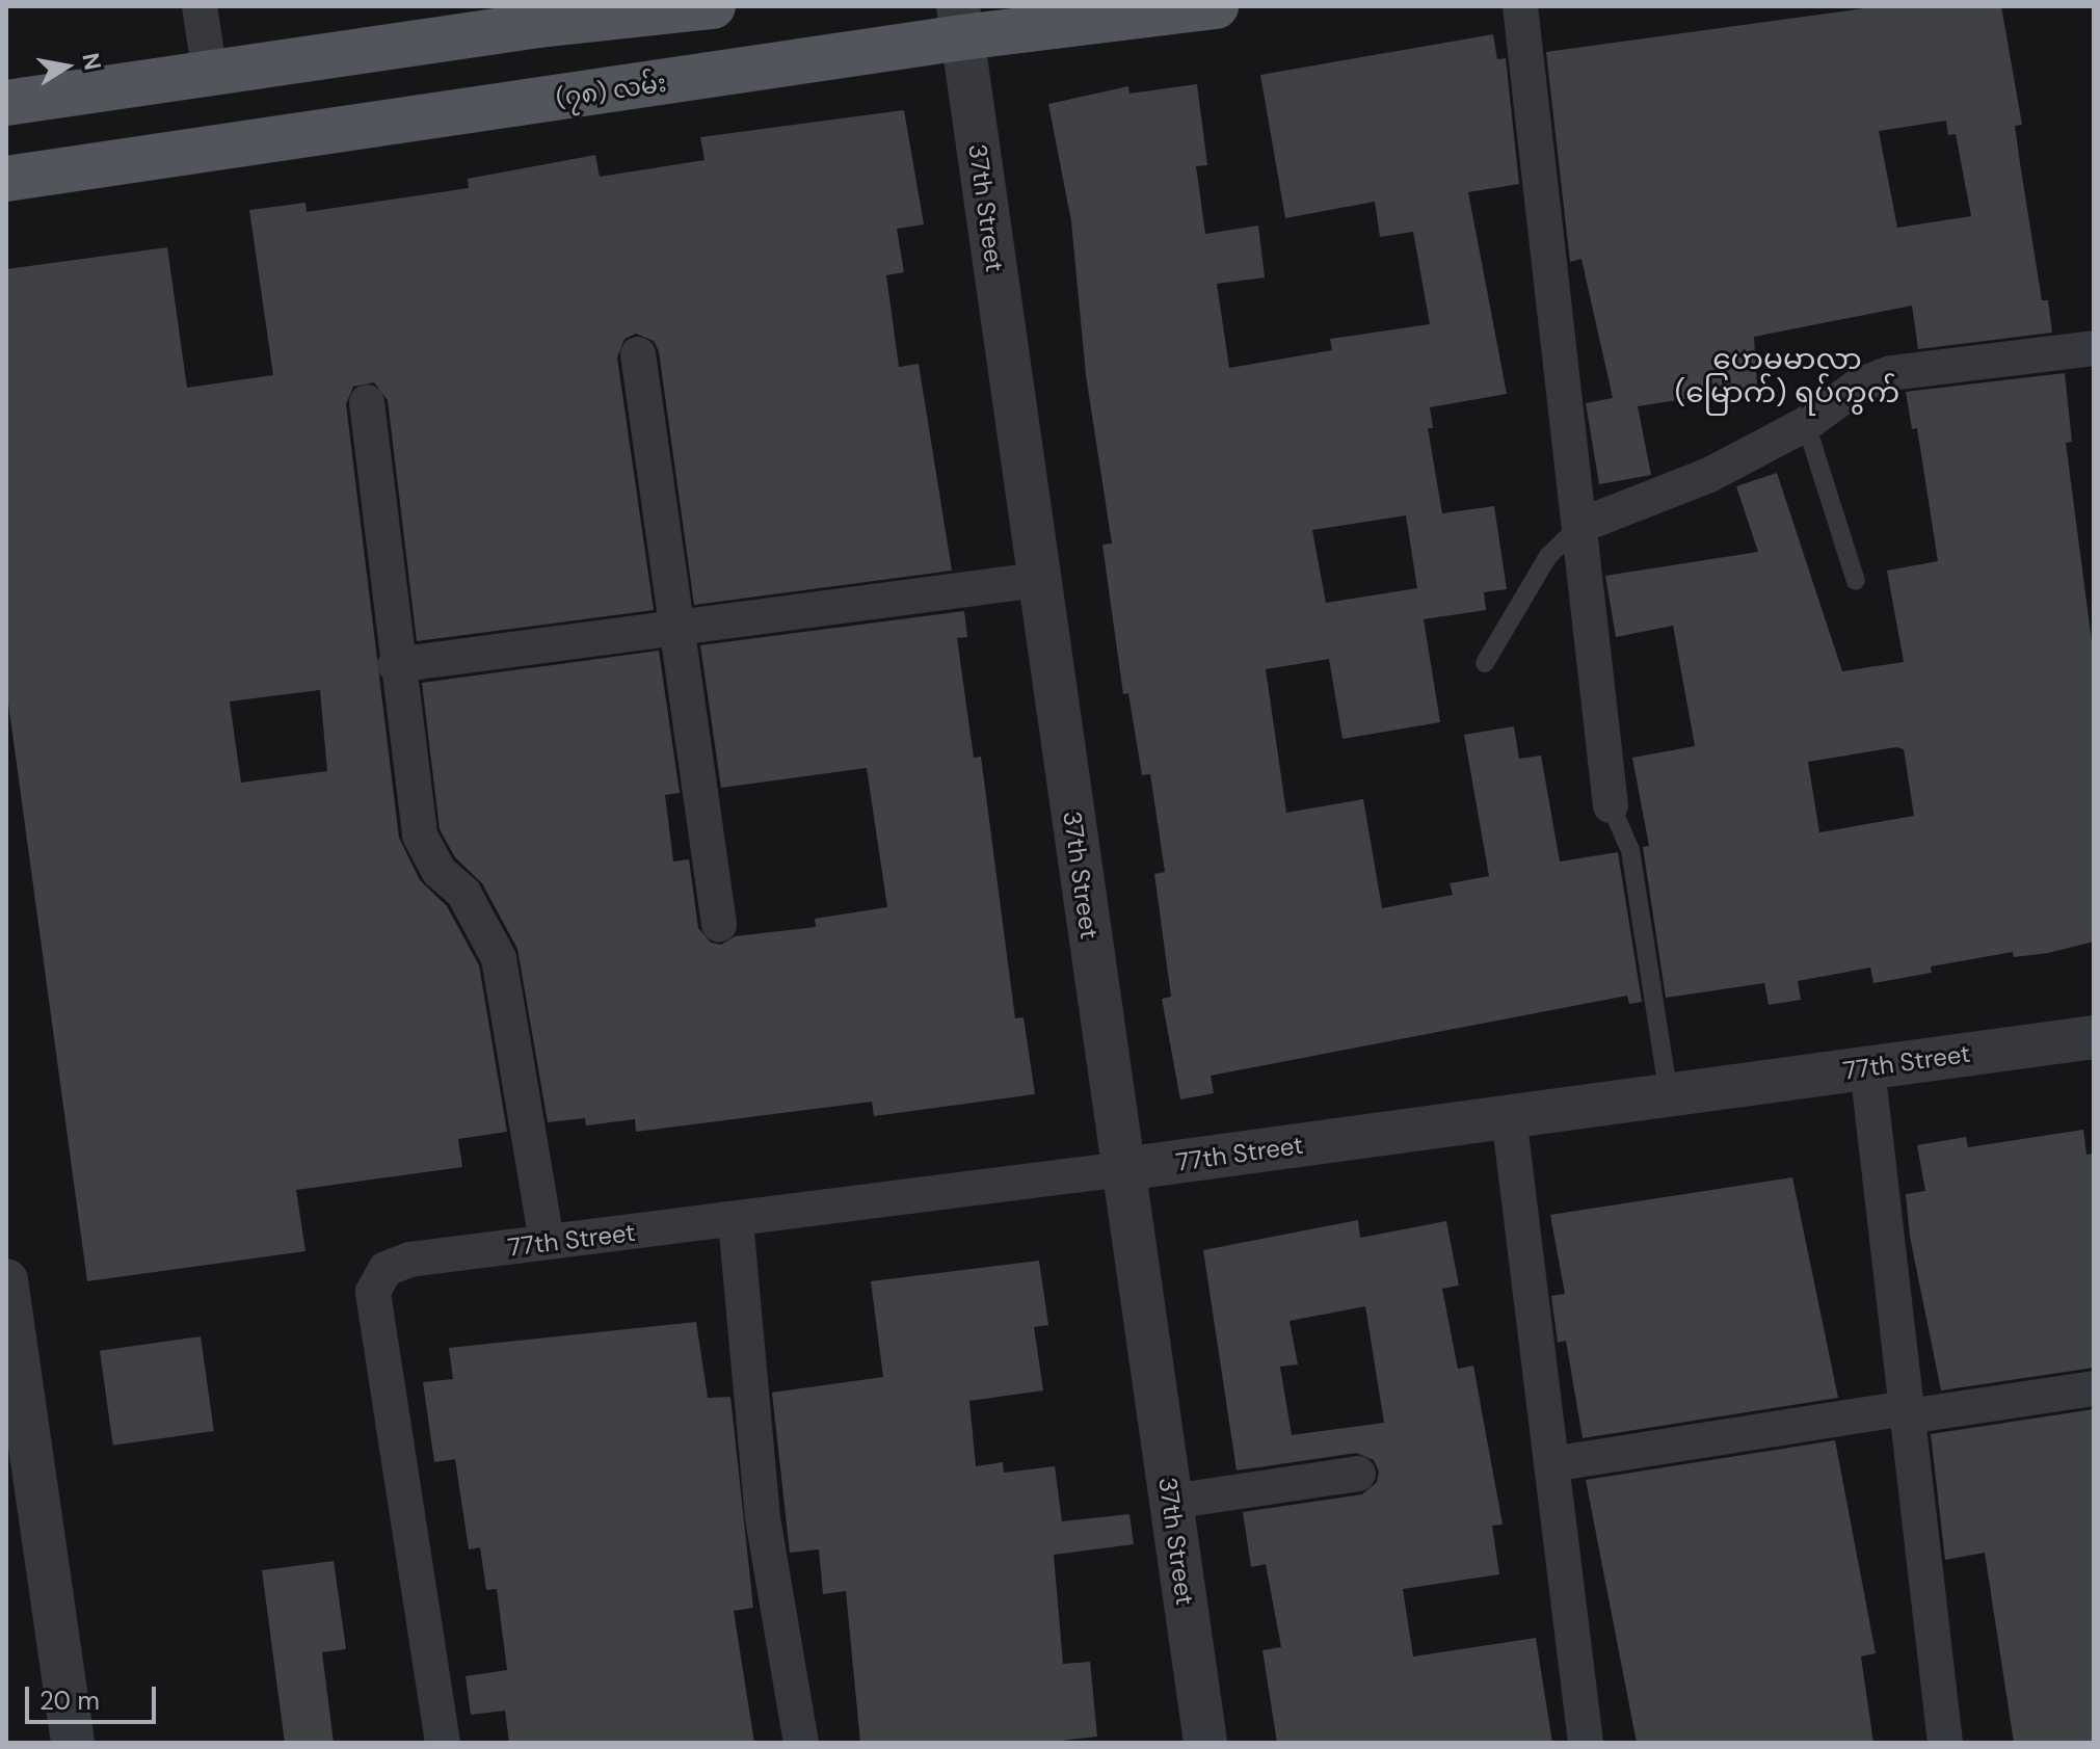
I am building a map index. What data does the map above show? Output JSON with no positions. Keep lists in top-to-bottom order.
{
  "streets": {
    "main road": ["(၇၈) လမ်း"],
    "street": ["37th Street", "77th Street"]
  },
  "crossings": [
    ["(၇၈) လမ်း", "37th Street"],
    ["37th Street", "77th Street"]
  ],
  "districts": ["ဟေမမာလာ (မြောက်) ရပ်ကွက်"],
  "scale_bar": "20 m",
  "north": "right"
}
